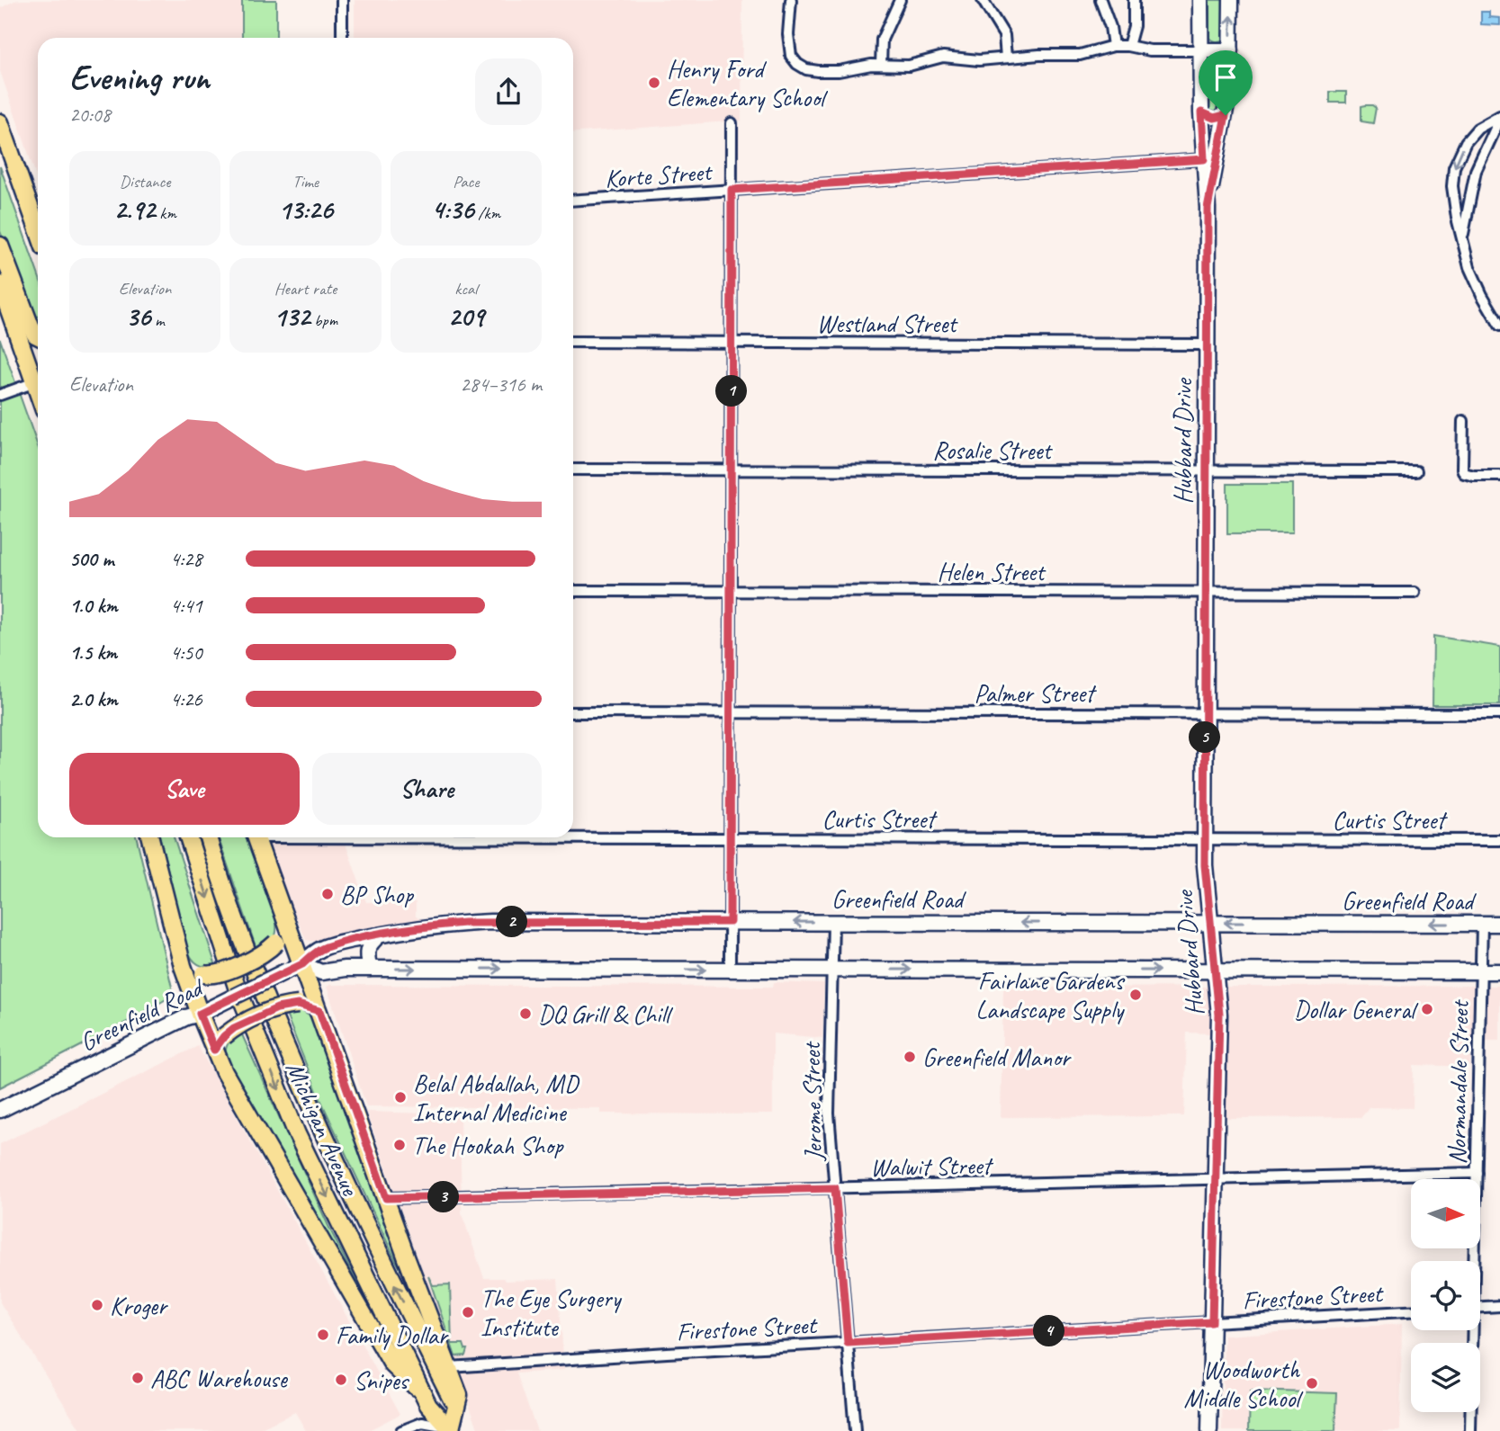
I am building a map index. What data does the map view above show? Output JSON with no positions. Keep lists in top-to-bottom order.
{
  "streets": {
    "main road": ["Hubbard Drive", "Greenfield Road", "Michigan Avenue"],
    "street": [
      "Korte Street",
      "Westland Street",
      "Rosalie Street",
      "Helen Street",
      "Palmer Street",
      "Curtis Street",
      "Normandale Street",
      "Jerome Street",
      "Walwit Street",
      "Firestone Street"
    ]
  },
  "crossings": [
    ["Korte Street", "Hubbard Drive"],
    ["Westland Street", "Hubbard Drive"],
    ["Hubbard Drive", "Rosalie Street"],
    ["Hubbard Drive", "Helen Street"],
    ["Hubbard Drive", "Palmer Street"],
    ["Hubbard Drive", "Curtis Street"],
    ["Hubbard Drive", "Greenfield Road"],
    ["Hubbard Drive", "Walwit Street"],
    ["Hubbard Drive", "Firestone Street"],
    ["Greenfield Road", "Normandale Street"],
    ["Greenfield Road", "Jerome Street"],
    ["Normandale Street", "Walwit Street"],
    ["Jerome Street", "Walwit Street"],
    ["Jerome Street", "Firestone Street"]
  ],
  "places": [
    "Henry Ford Elementary School",
    "BP Shop",
    "Fairlane Gardens Landscape Supply",
    "Dollar General",
    "DQ Grill & Chill",
    "Greenfield Manor",
    "Belal Abdallah, MD Internal Medicine",
    "The Hookah Shop",
    "Kroger",
    "The Eye Surgery Institute",
    "Family Dollar",
    "ABC Warehouse",
    "Snipes",
    "Woodworth Middle School"
  ],
  "north": "right",
  "page": {
    "heading": ["Evening run", "20:08"],
    "stats": [
      ["Distance", "2.92 km"],
      ["Time", "13:26"],
      ["Pace", "4:36 /km"],
      ["Elevation", "36 m"],
      ["Heart rate", "132 bpm"],
      ["kcal", "209"]
    ],
    "chart": ["Elevation", "284–316 m"],
    "pins": [
      "1",
      "5",
      "2",
      "3",
      "4"
    ],
    "list": [
      {
        "name": "500 m",
        "note": "4:28"
      },
      {
        "name": "1.0 km",
        "note": "4:41"
      },
      {
        "name": "1.5 km",
        "note": "4:50"
      },
      {
        "name": "2.0 km",
        "note": "4:26"
      }
    ],
    "buttons": ["Save", "Share"]
  }
}
